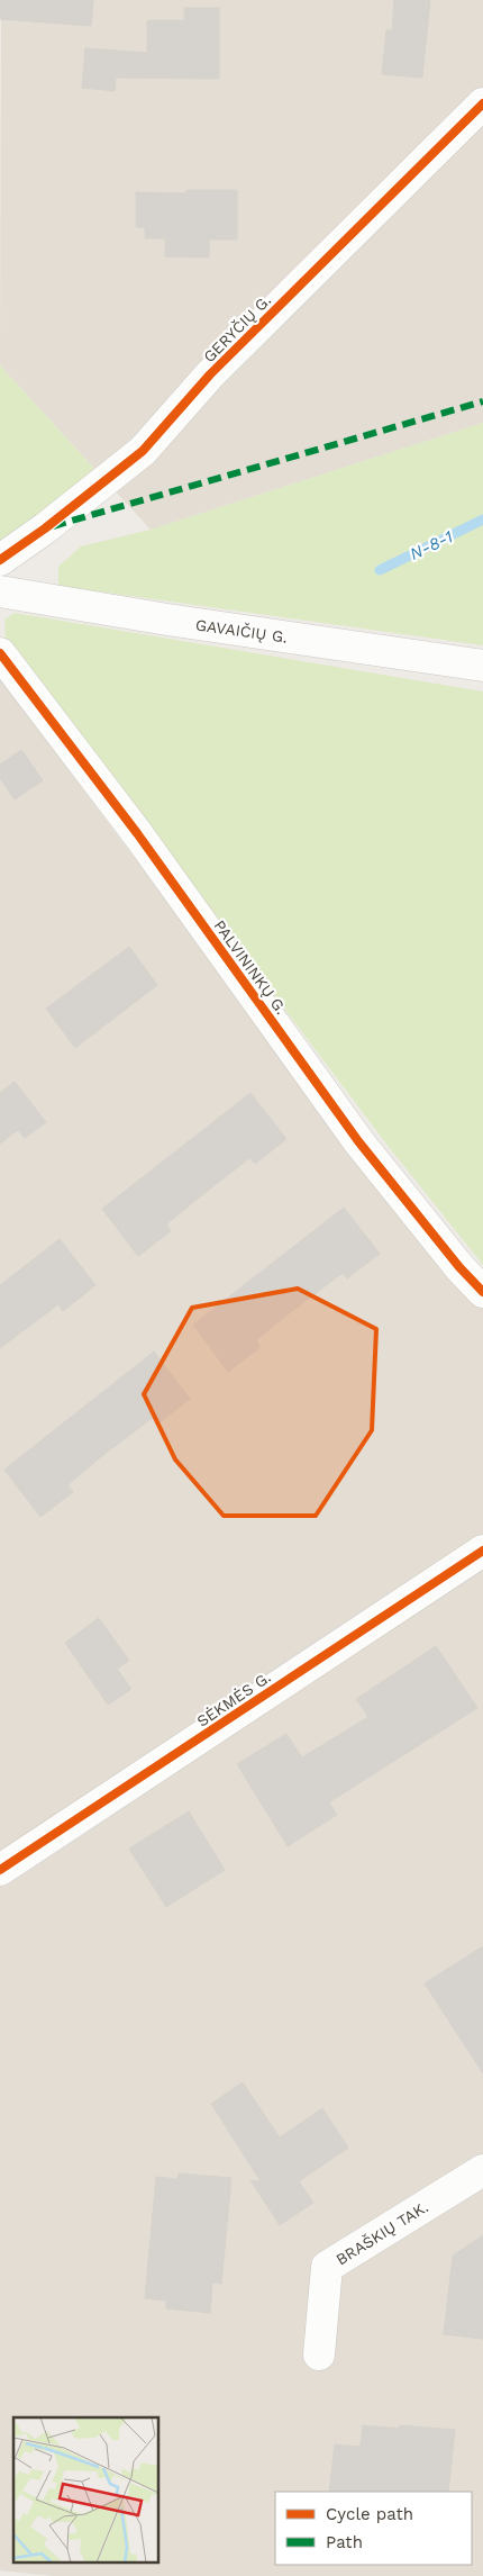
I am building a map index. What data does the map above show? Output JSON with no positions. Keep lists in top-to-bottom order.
{
  "streets": {
    "street": [
      "GERYČIŲ G.",
      "GAVAIČIŲ G.",
      "PALVININKŲ G.",
      "SĖKMĖS G.",
      "BRAŠKIŲ TAK."
    ]
  },
  "water": ["N-8-1"],
  "legend": ["Cycle path", "Path"]
}
